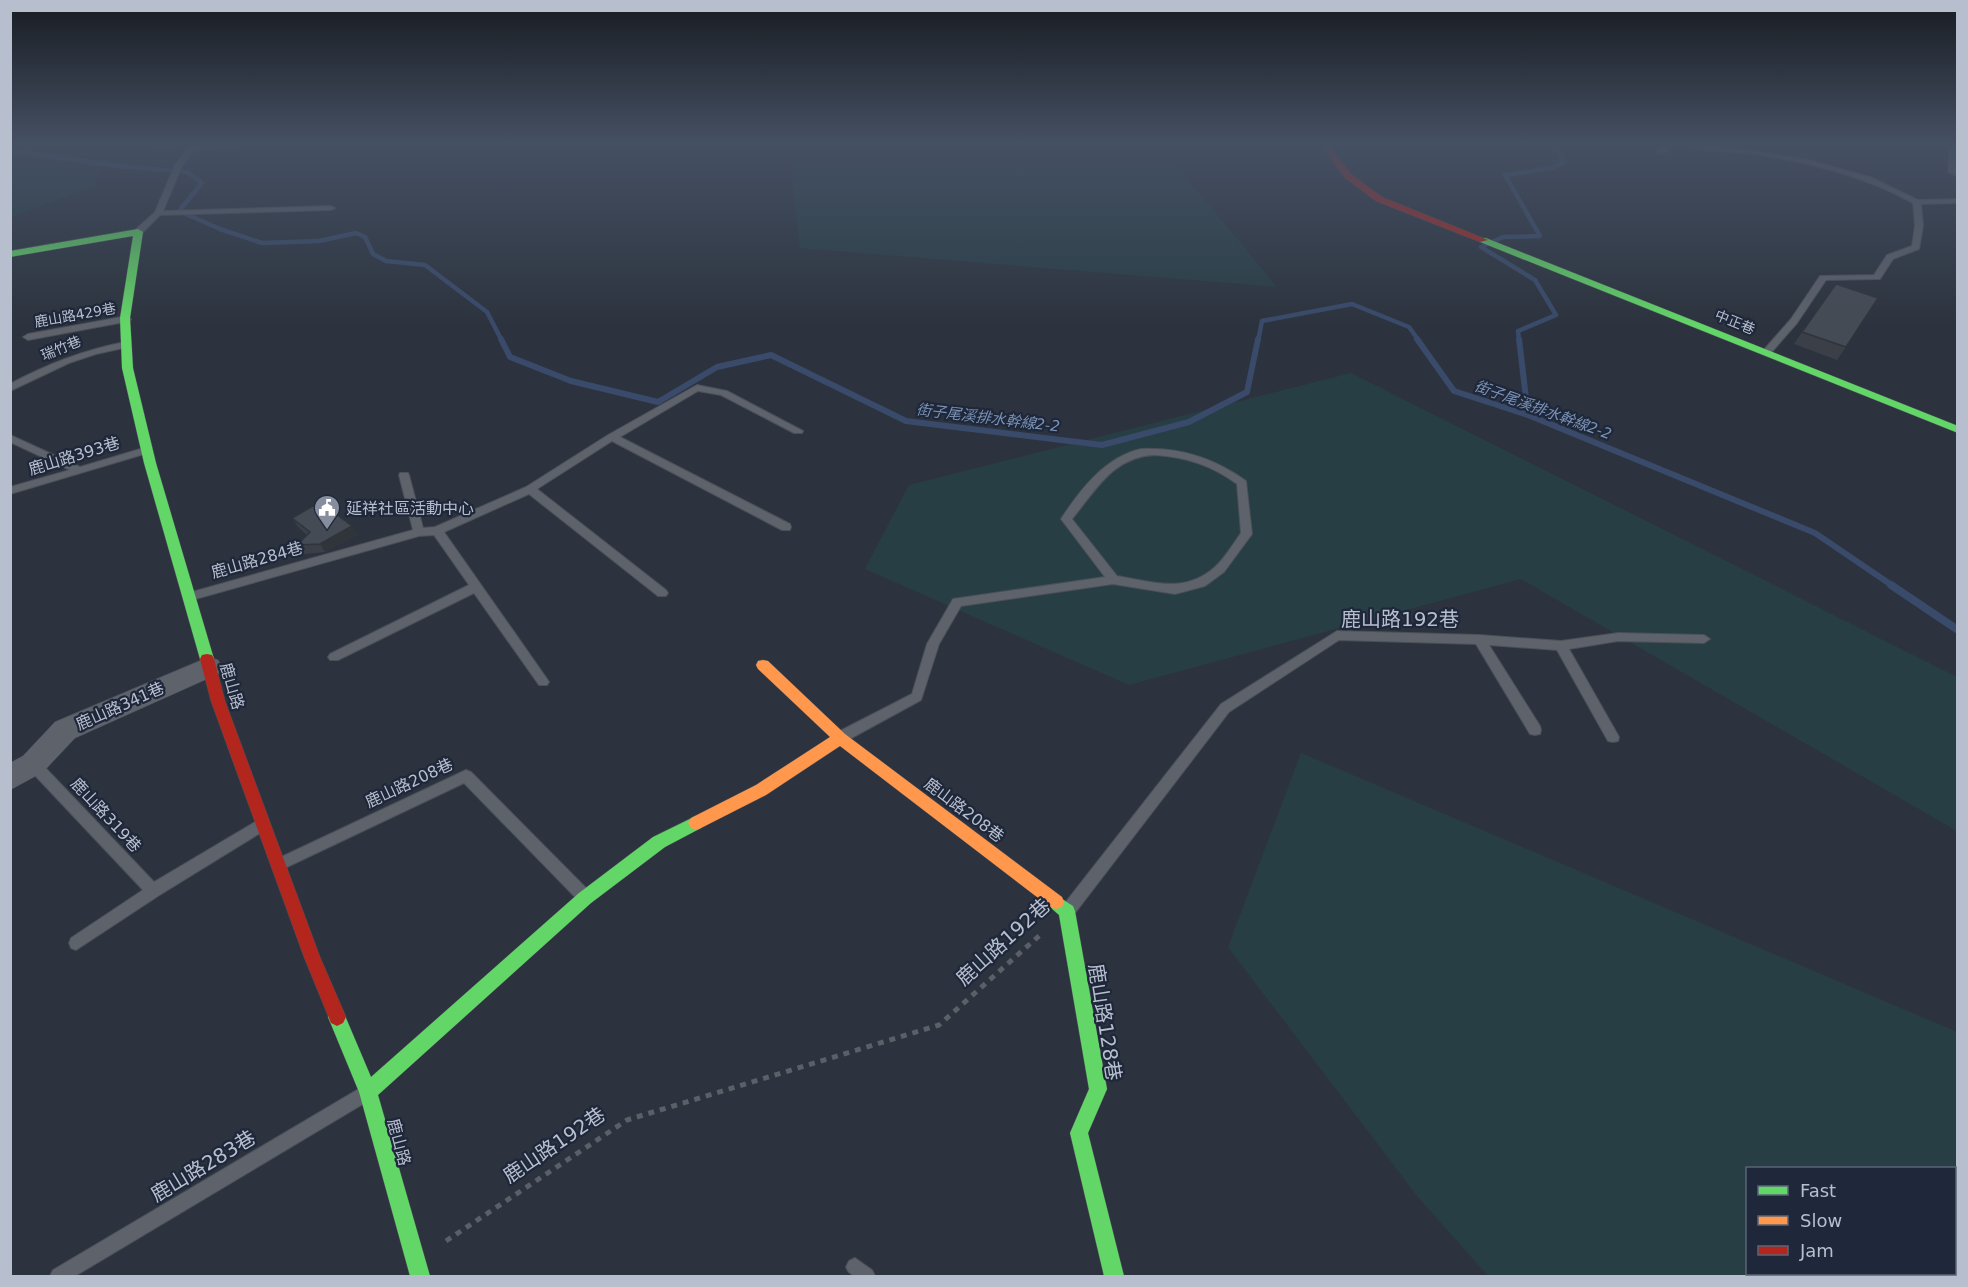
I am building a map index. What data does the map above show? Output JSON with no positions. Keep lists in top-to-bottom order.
{
  "streets": {
    "street": [
      "中正巷",
      "鹿山路",
      "鹿山路341巷",
      "鹿山路208巷",
      "鹿山路128巷"
    ],
    "lane": [
      "鹿山路429巷",
      "瑞竹巷",
      "鹿山路393巷",
      "鹿山路284巷",
      "鹿山路192巷",
      "鹿山路319巷",
      "鹿山路283巷"
    ]
  },
  "crossings": [
    ["鹿山路429巷", "鹿山路"],
    ["瑞竹巷", "鹿山路"],
    ["鹿山路393巷", "鹿山路"],
    ["鹿山路284巷", "鹿山路"],
    ["鹿山路192巷", "鹿山路"],
    ["鹿山路192巷", "鹿山路208巷"],
    ["鹿山路192巷", "鹿山路128巷"],
    ["鹿山路", "鹿山路341巷"],
    ["鹿山路", "鹿山路208巷"],
    ["鹿山路", "鹿山路283巷"],
    ["鹿山路341巷", "鹿山路319巷"],
    ["鹿山路208巷", "鹿山路128巷"]
  ],
  "water": ["街子尾溪排水幹線2-2"],
  "places": {
    "public building": ["延祥社區活動中心"]
  },
  "legend": ["Fast", "Slow", "Jam"]
}
